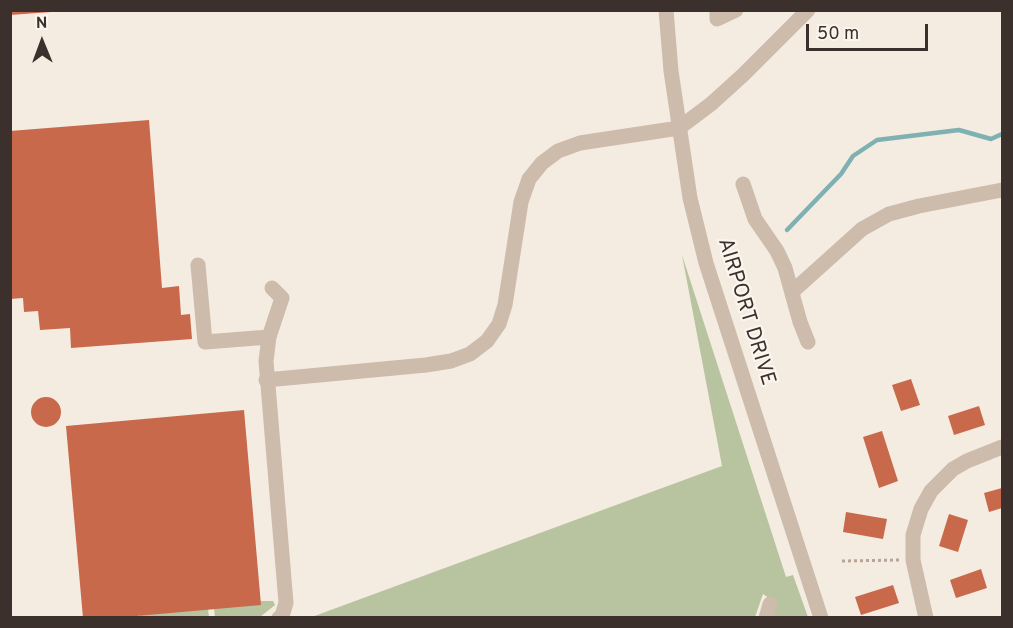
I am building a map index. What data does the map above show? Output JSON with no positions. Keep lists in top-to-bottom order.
{
  "streets": {
    "street": ["AIRPORT DRIVE"]
  },
  "scale_bar": "50 m",
  "north": "top"
}
